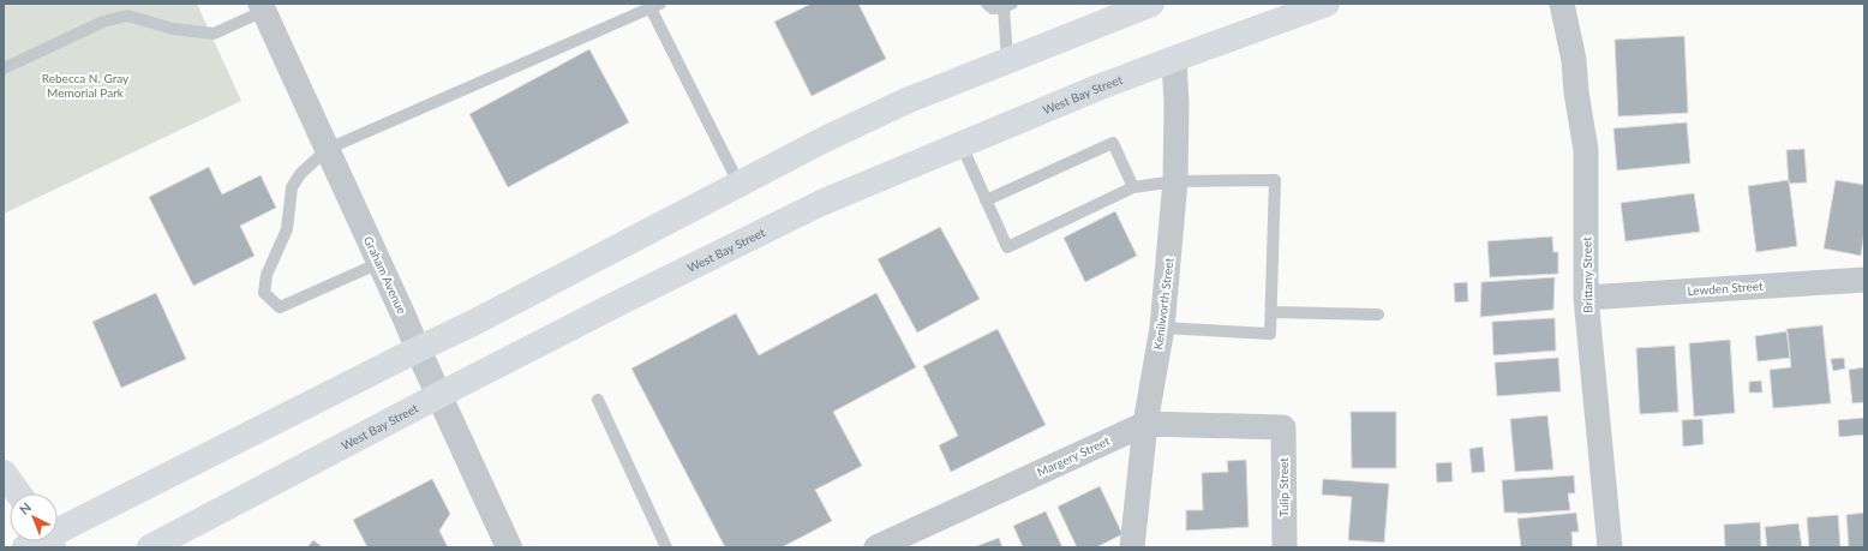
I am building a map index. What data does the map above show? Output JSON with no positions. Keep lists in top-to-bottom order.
{
  "streets": {
    "main road": ["West Bay Street"],
    "street": [
      "Graham Avenue",
      "Brittany Street",
      "Lewden Street",
      "Kenilworth Street",
      "Margery Street",
      "Tulip Street"
    ]
  },
  "crossings": [
    ["West Bay Street", "Graham Avenue"],
    ["West Bay Street", "Kenilworth Street"],
    ["Brittany Street", "Lewden Street"],
    ["Kenilworth Street", "Margery Street"],
    ["Margery Street", "Tulip Street"]
  ],
  "parks": ["Rebecca N. Gray Memorial Park"],
  "north": "top left"
}
